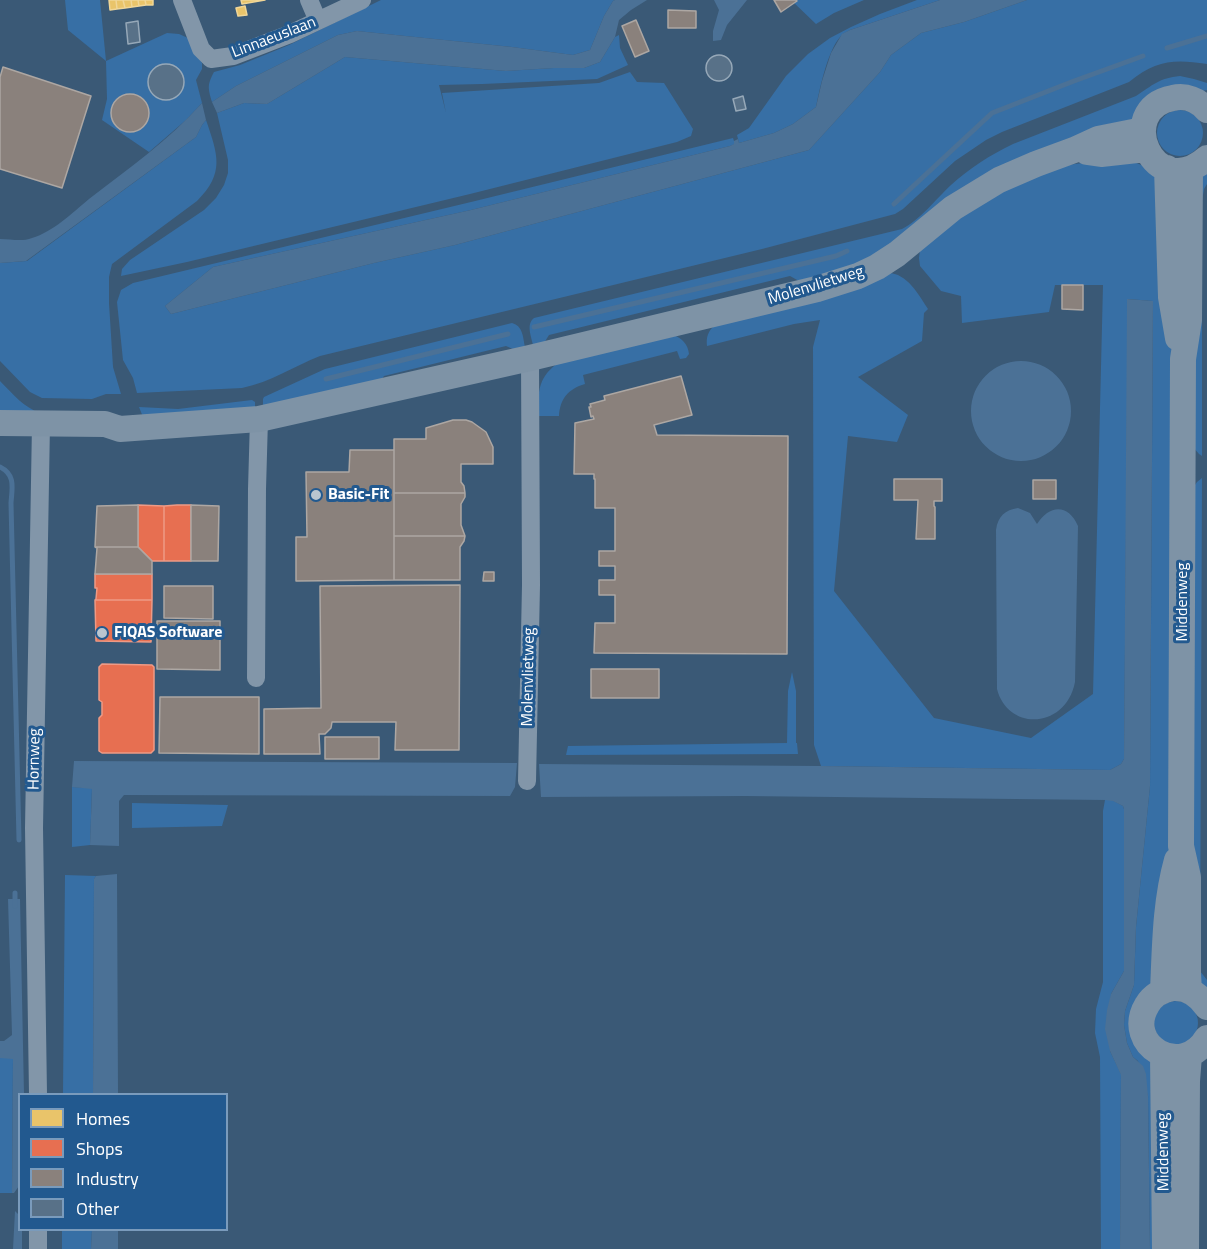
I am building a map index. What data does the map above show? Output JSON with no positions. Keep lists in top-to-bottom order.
{
  "streets": {
    "street": [
      "Linnaeuslaan",
      "Molenvlietweg",
      "Middenweg",
      "Hornweg"
    ]
  },
  "crossings": [
    ["Molenvlietweg", "Hornweg"]
  ],
  "places": ["Basic-Fit", "FIQAS Software"],
  "legend": [
    "Homes",
    "Shops",
    "Industry",
    "Other"
  ]
}
